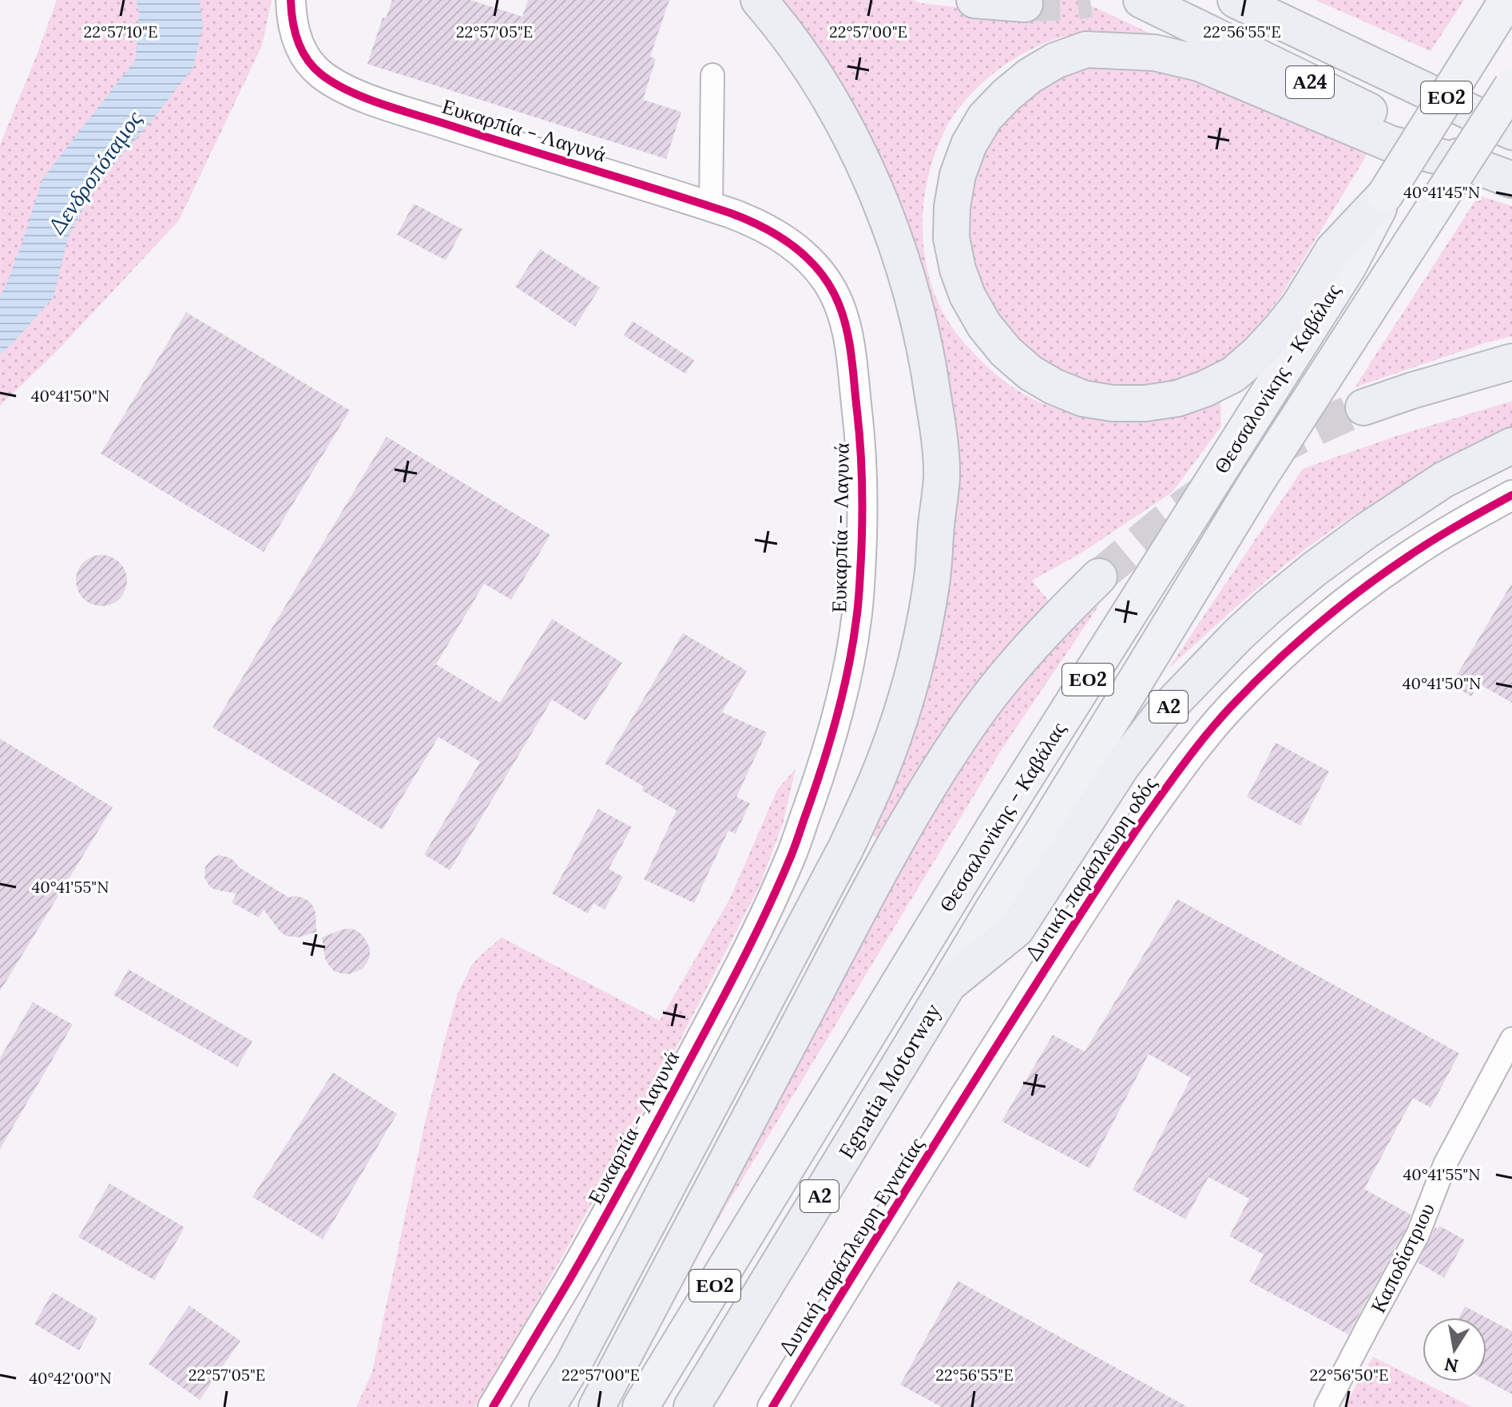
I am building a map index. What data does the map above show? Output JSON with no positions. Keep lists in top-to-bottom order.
{
  "streets": {
    "highway": [
      "Α24",
      "ΕΟ2",
      "Θεσσαλονίκης - Καβάλας",
      "Α2",
      "Egnatia Motorway"
    ],
    "street": [
      "Ευκαρπία - Λαγυνά",
      "Δυτική παράπλευρη οδός",
      "Δυτική παράπλευρη Εγνατίας",
      "Καποδίστριου"
    ]
  },
  "crossings": [
    ["Θεσσαλονίκης - Καβάλας", "Α2"],
    ["Θεσσαλονίκης - Καβάλας", "Egnatia Motorway"],
    ["Α2", "Egnatia Motorway"],
    ["Δυτική παράπλευρη οδός", "Δυτική παράπλευρη Εγνατίας"]
  ],
  "water": ["Δενδροπόταμος"],
  "north": "bottom",
  "coordinates": [
    "22°57'05\"E",
    "22°57'00\"E",
    "22°56'55\"E",
    "22°57'10\"E",
    "40°41'45\"N",
    "40°41'50\"N",
    "40°41'55\"N",
    "22°56'50\"E",
    "40°42'00\"N"
  ]
}
